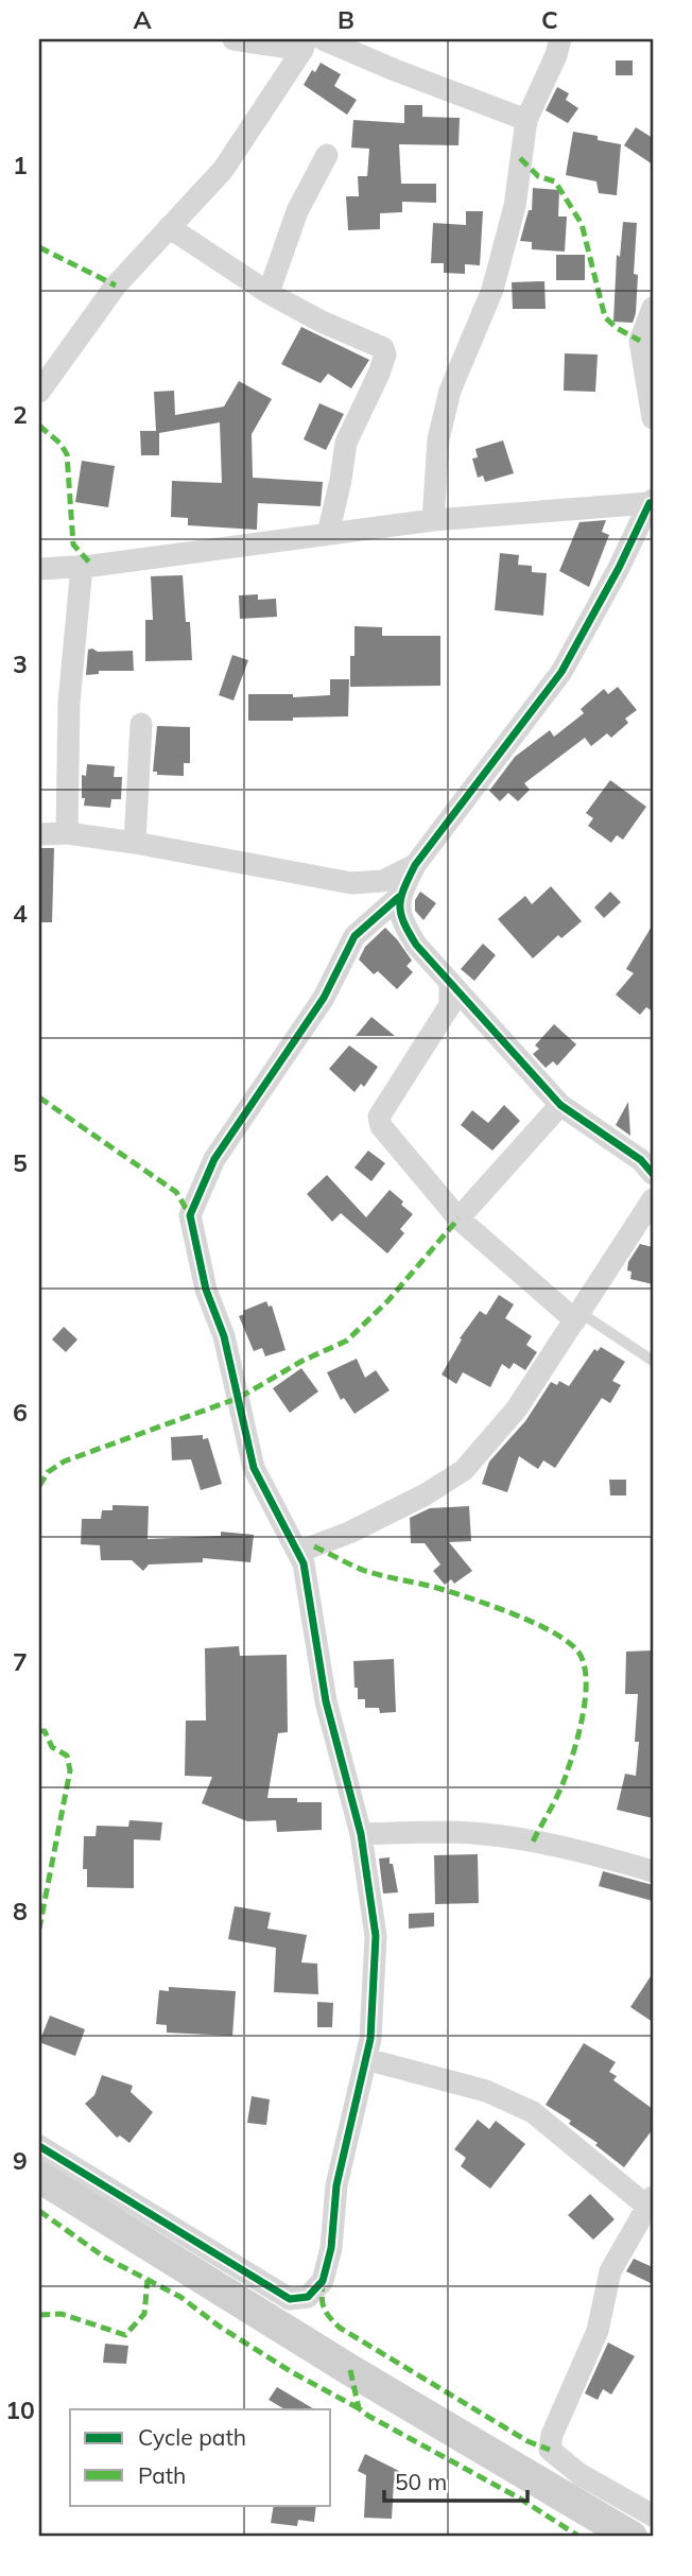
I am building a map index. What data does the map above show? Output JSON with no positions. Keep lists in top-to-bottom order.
{
  "legend": ["Cycle path", "Path"],
  "scale_bar": "50 m",
  "grid": {
    "columns": ["A", "B", "C"],
    "rows": [
      "1",
      "2",
      "3",
      "4",
      "5",
      "6",
      "7",
      "8",
      "9",
      "10"
    ]
  }
}
